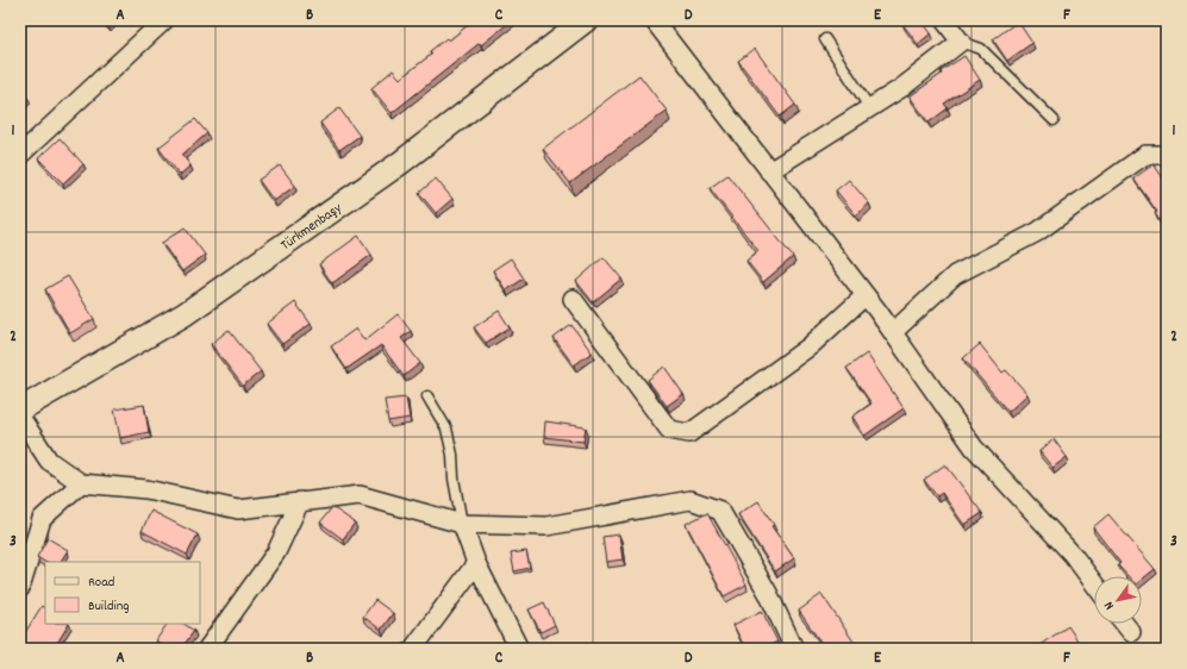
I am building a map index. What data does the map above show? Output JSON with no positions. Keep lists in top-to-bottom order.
{
  "streets": {
    "street": ["Türkmenbaşy"]
  },
  "legend": ["Road", "Building"],
  "north": "bottom left",
  "grid": {
    "columns": [
      "A",
      "B",
      "C",
      "D",
      "E",
      "F"
    ],
    "rows": ["1", "2", "3"]
  }
}
